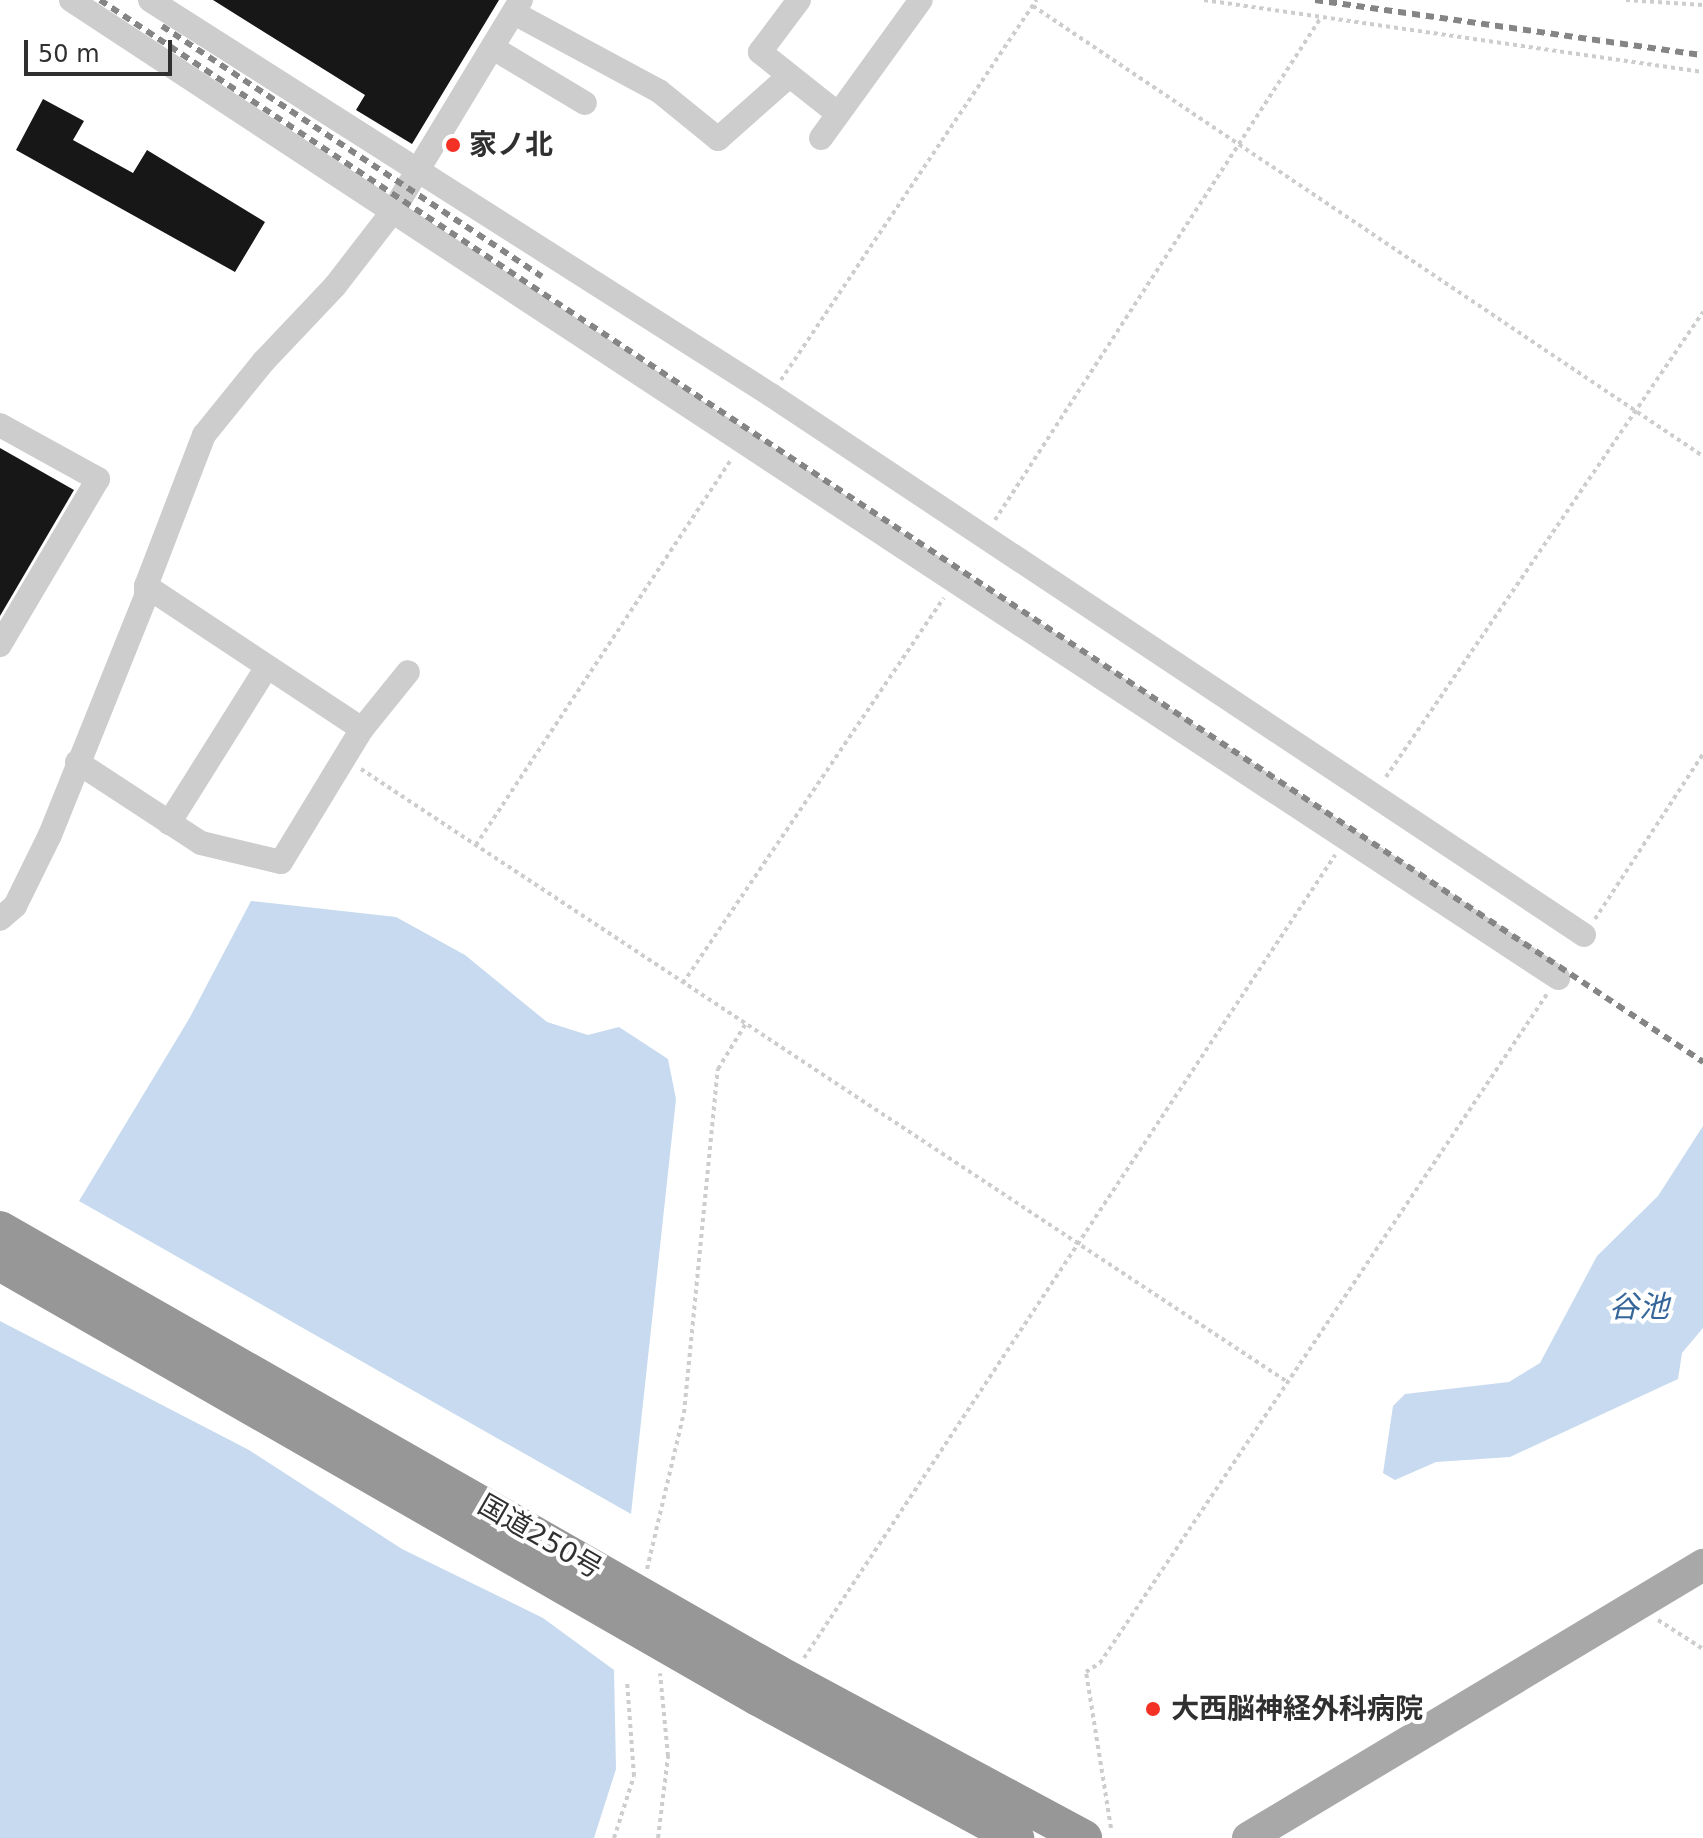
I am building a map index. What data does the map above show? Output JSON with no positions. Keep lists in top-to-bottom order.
{
  "streets": {
    "highway": ["国道250号"]
  },
  "water": ["谷池"],
  "places": ["家ノ北", "大西脳神経外科病院"],
  "scale_bar": "50 m"
}
